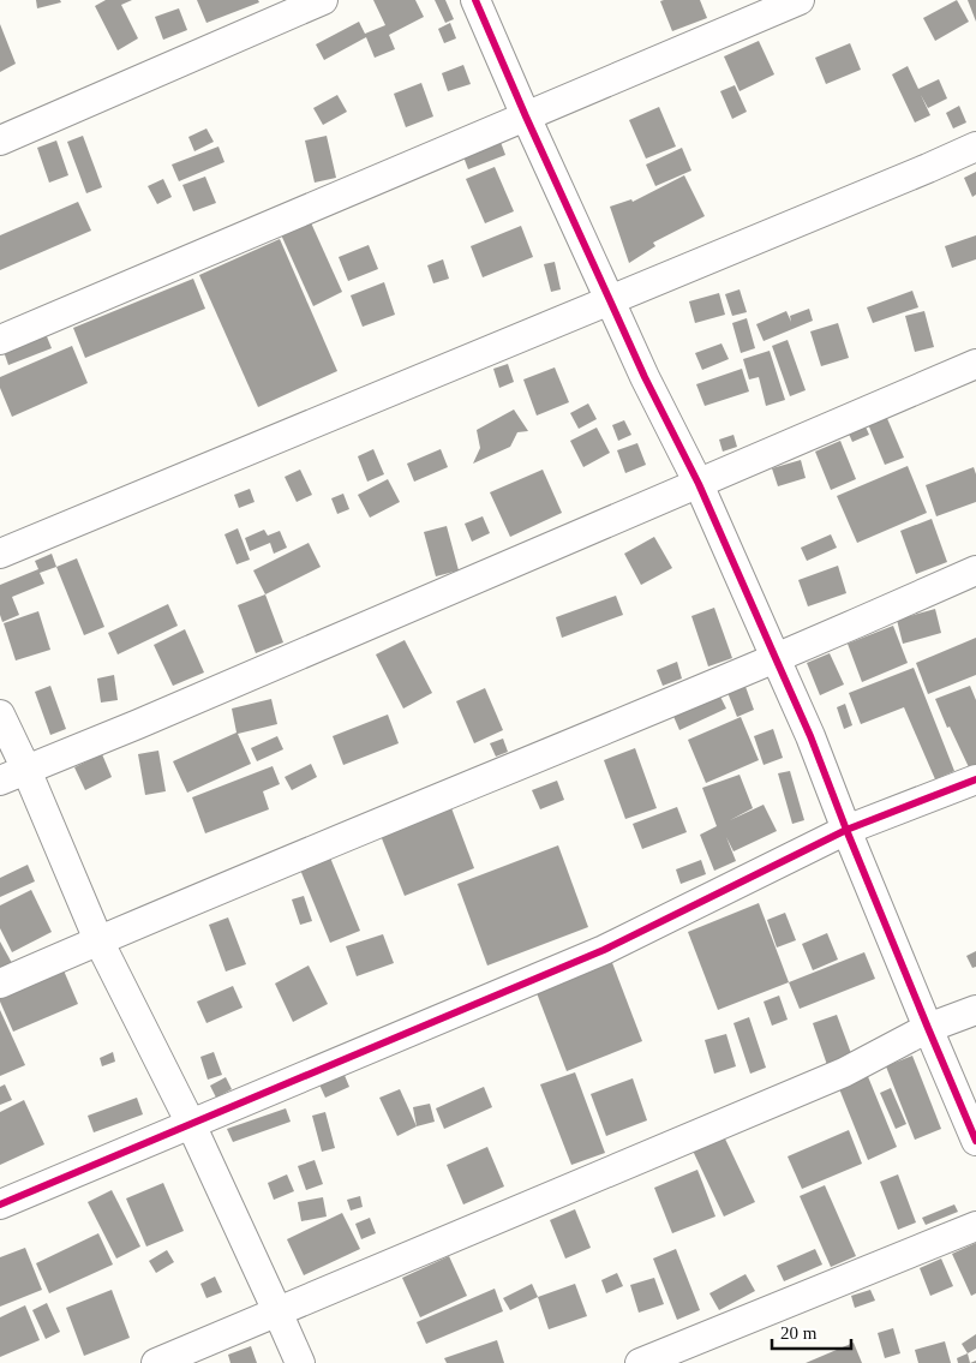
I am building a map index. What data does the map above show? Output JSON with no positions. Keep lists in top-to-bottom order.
{
  "scale_bar": "20 m"
}
